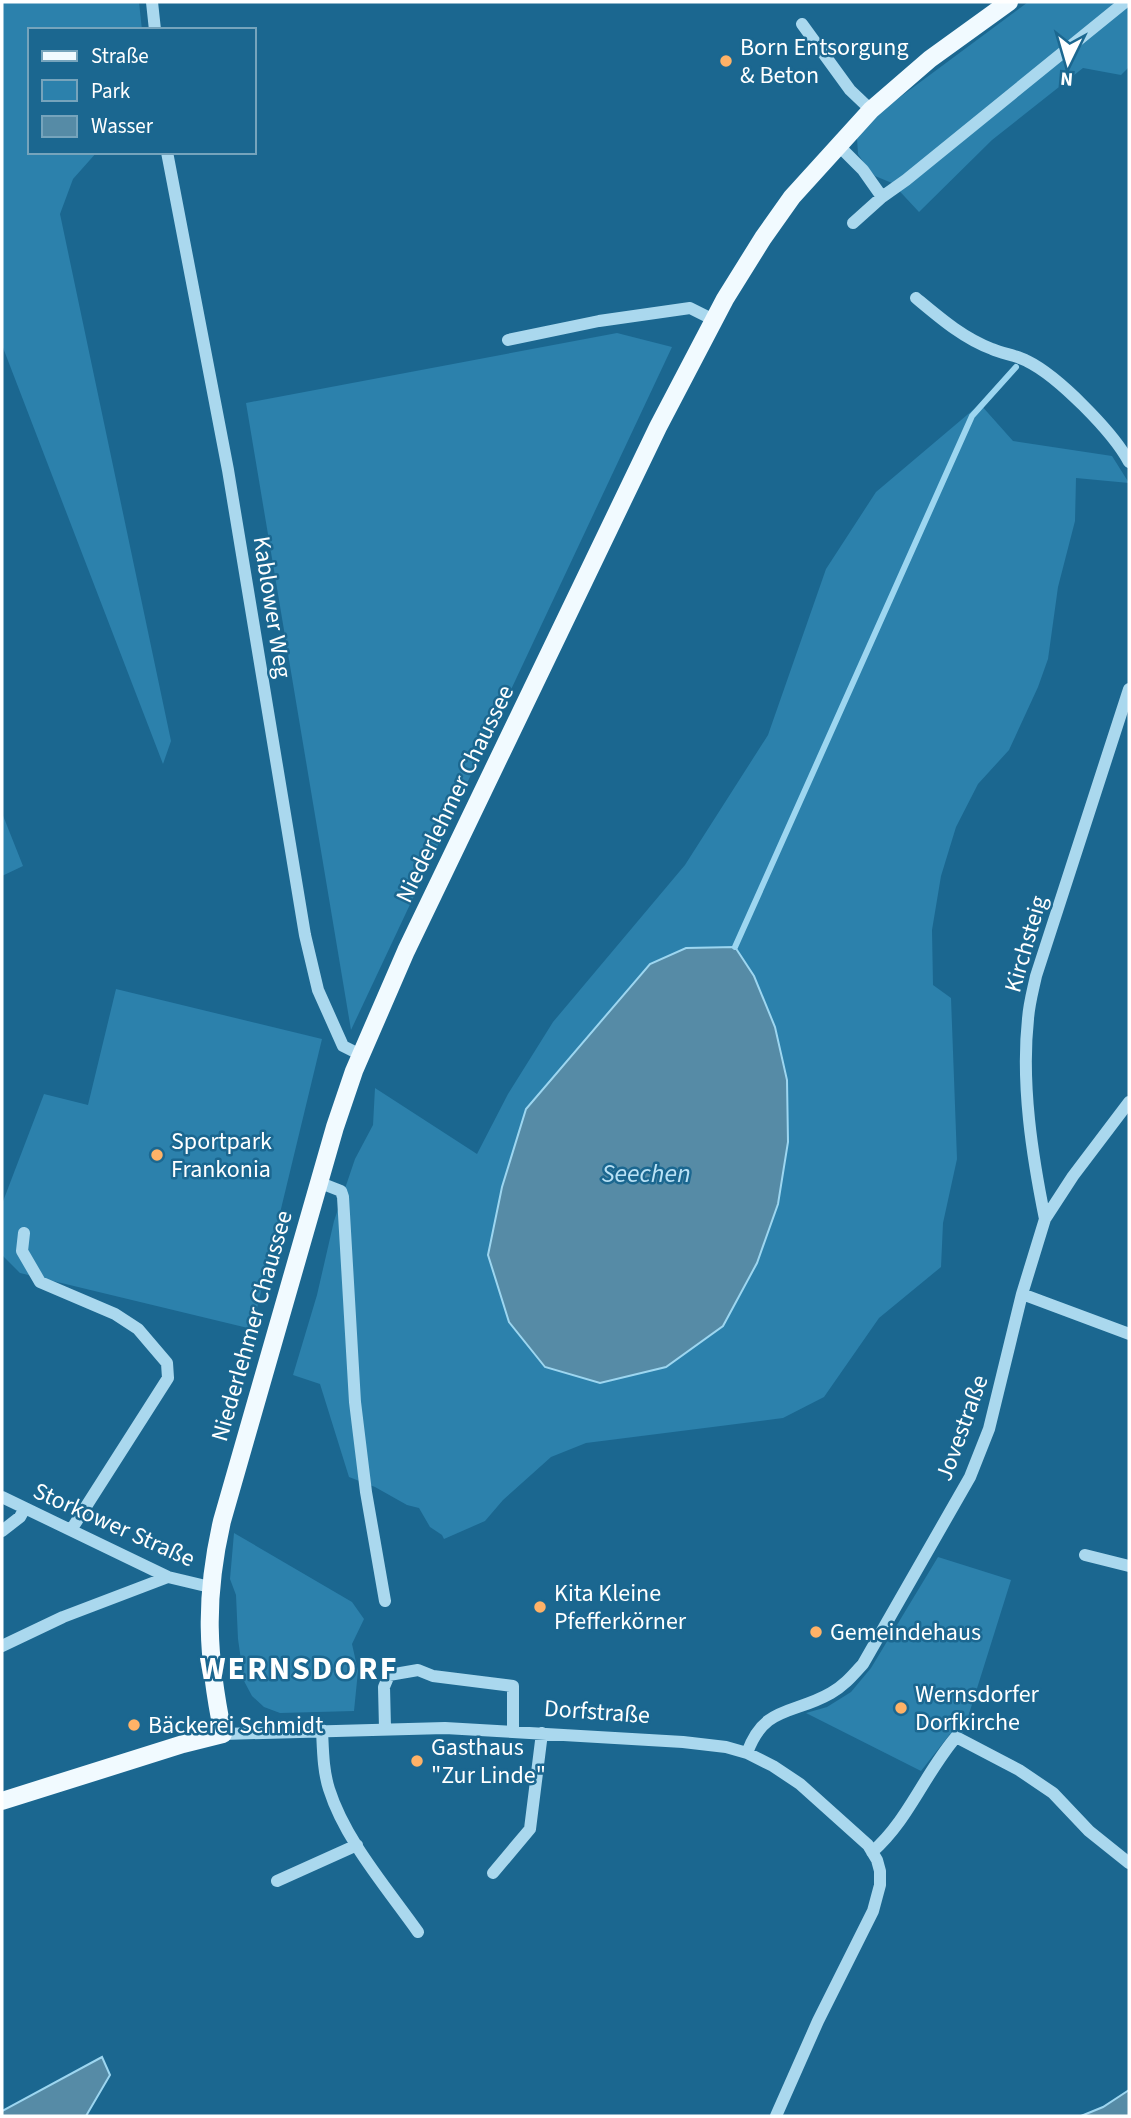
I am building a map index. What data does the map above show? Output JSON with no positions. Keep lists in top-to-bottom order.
{
  "streets": {
    "main road": ["Niederlehmer Chaussee", "Dorfstraße"],
    "street": [
      "Kablower Weg",
      "Kirchsteig",
      "Jovestraße",
      "Storkower Straße"
    ]
  },
  "crossings": [
    ["Kablower Weg", "Niederlehmer Chaussee"],
    ["Niederlehmer Chaussee", "Storkower Straße"],
    ["Niederlehmer Chaussee", "Dorfstraße"],
    ["Kirchsteig", "Jovestraße"],
    ["Jovestraße", "Dorfstraße"]
  ],
  "districts": ["WERNSDORF"],
  "water": ["Seechen"],
  "places": [
    "Born Entsorgung & Beton",
    "Sportpark Frankonia",
    "Kita Kleine Pfefferkörner",
    "Gemeindehaus",
    "Wernsdorfer Dorfkirche",
    "Bäckerei Schmidt",
    "Gasthaus \"Zur Linde\""
  ],
  "legend": ["Straße", "Park", "Wasser"],
  "north": "bottom"
}
